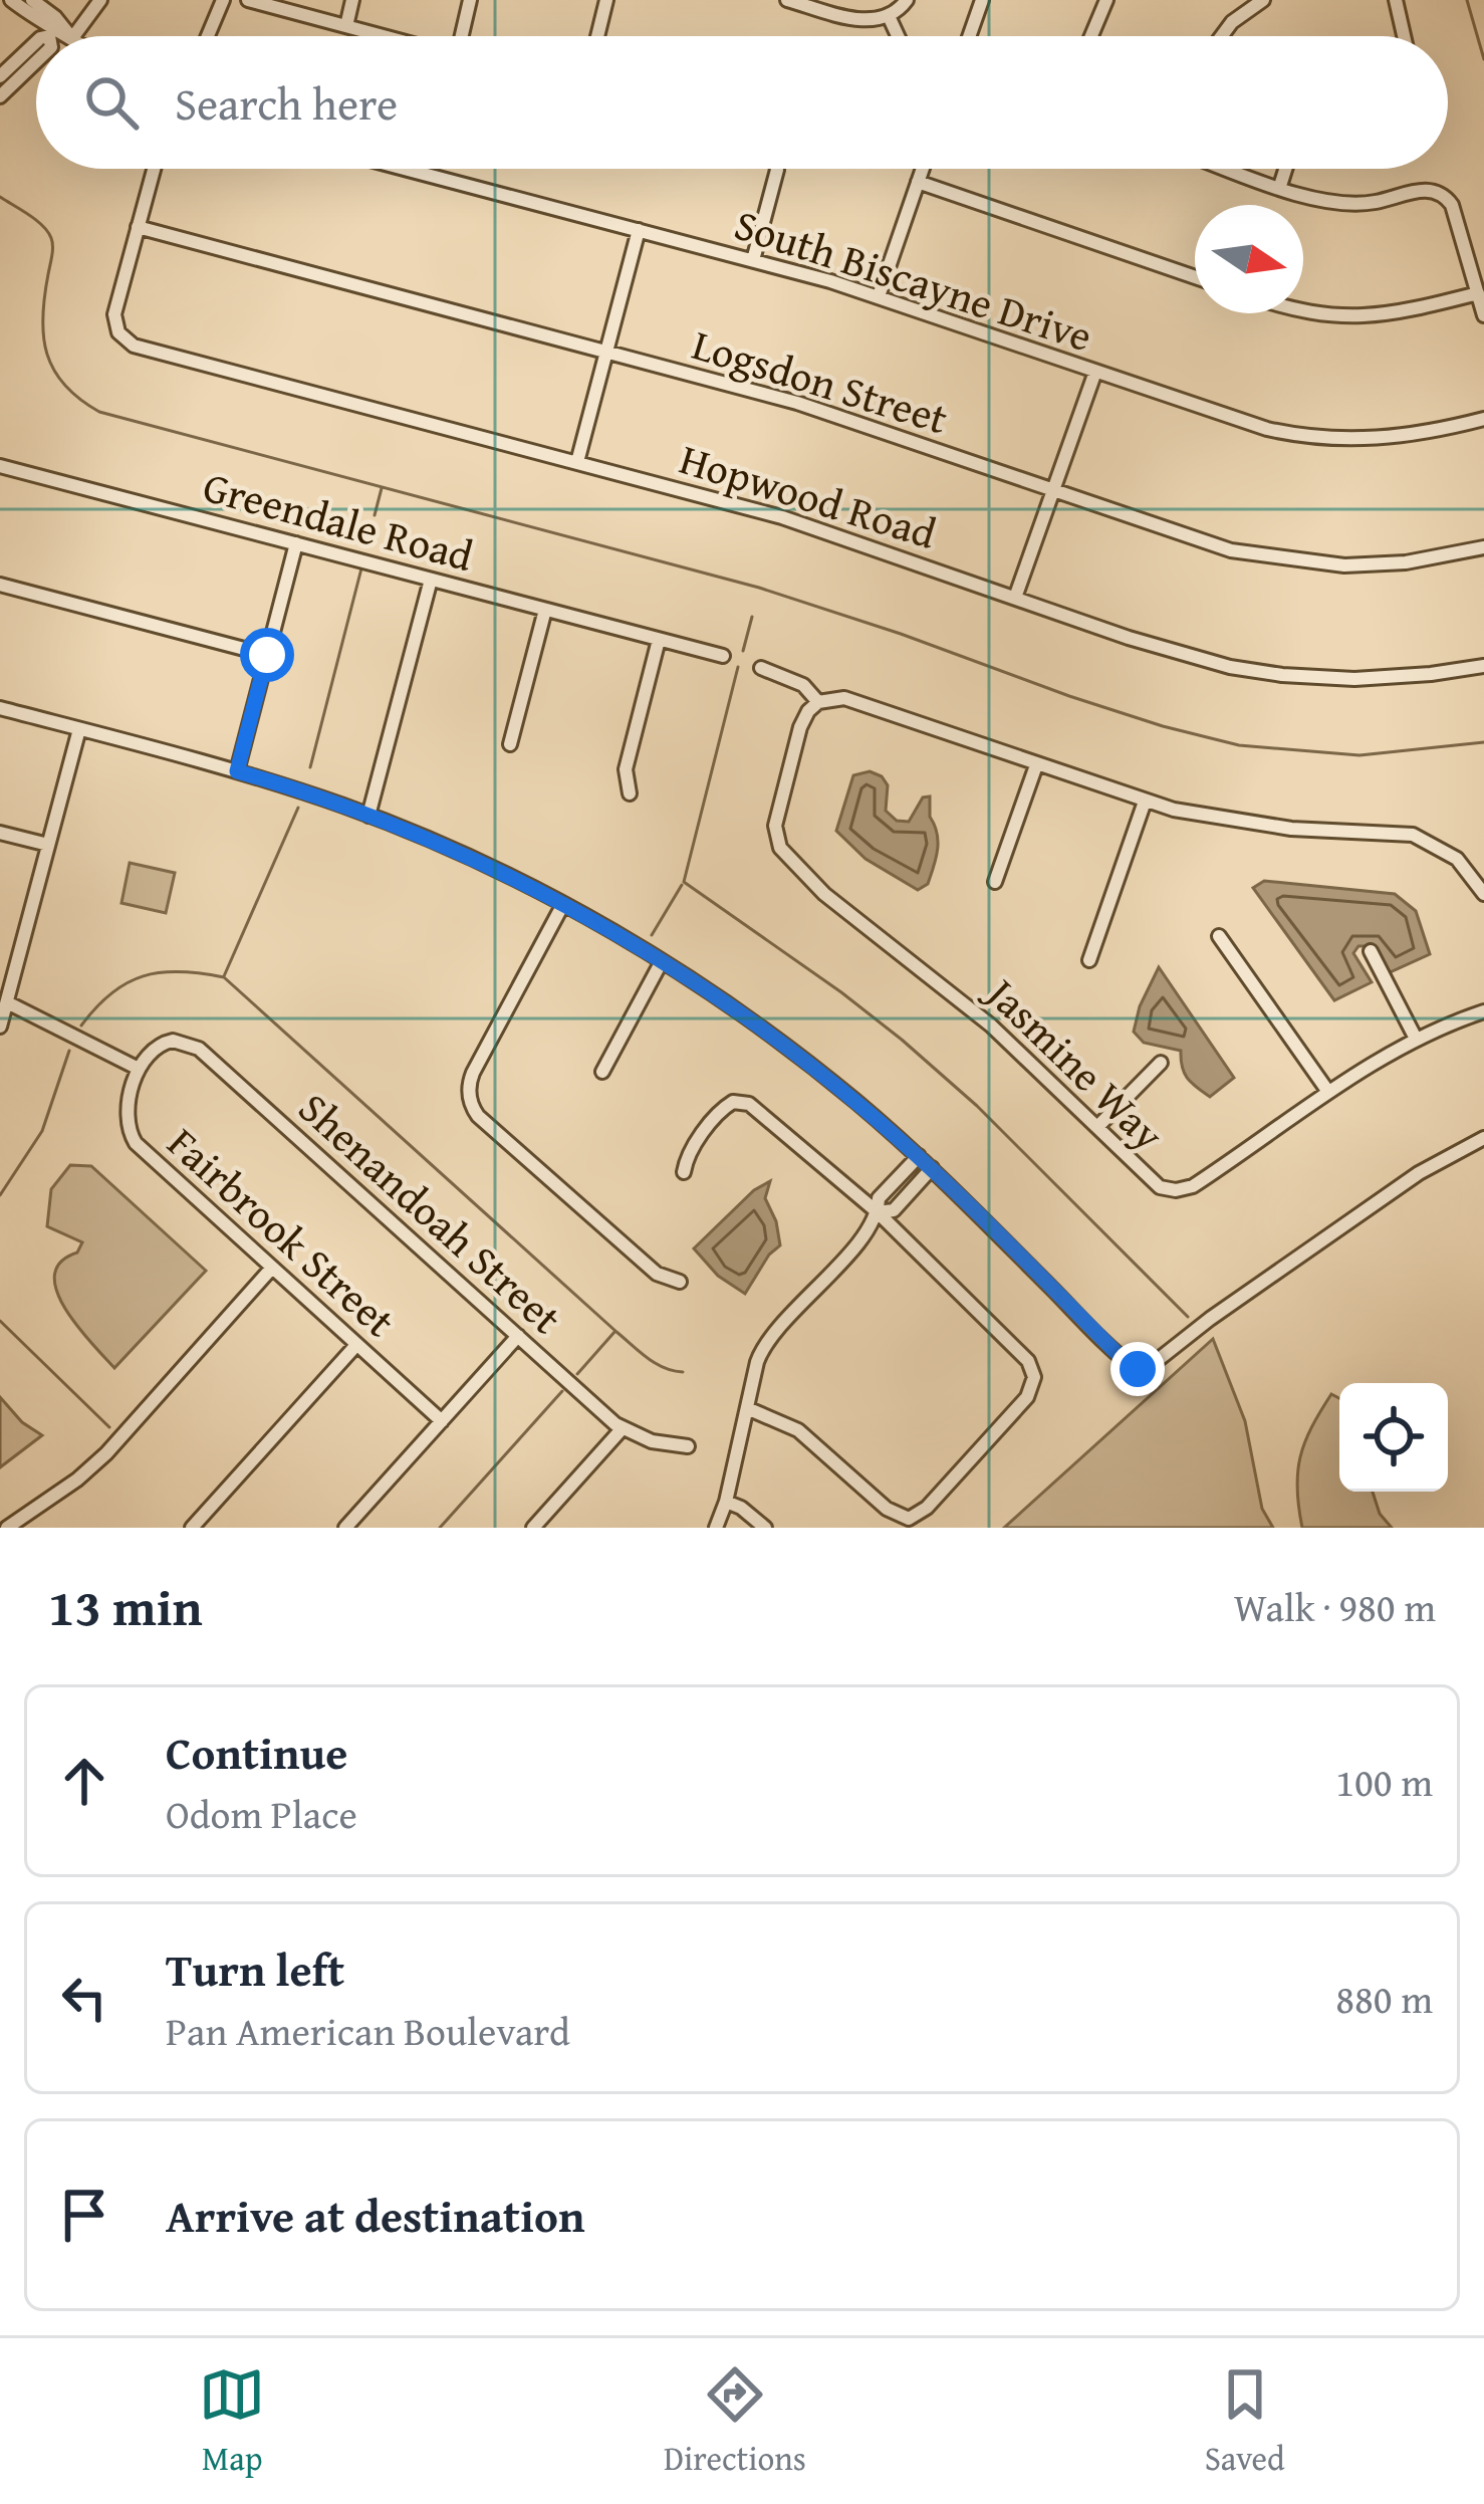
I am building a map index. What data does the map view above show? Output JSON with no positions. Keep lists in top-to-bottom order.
{
  "streets": {
    "street": [
      "South Biscayne Drive",
      "Logsdon Street",
      "Hopwood Road",
      "Greendale Road",
      "Jasmine Way",
      "Shenandoah Street",
      "Fairbrook Street"
    ]
  },
  "crossings": [
    ["Logsdon Street", "Hopwood Road"],
    ["Shenandoah Street", "Fairbrook Street"]
  ],
  "north": "right",
  "page": {
    "search": "Search here",
    "heading": ["13 min", "Walk · 980 m"],
    "list": [
      ["Continue", "Odom Place", "100 m"],
      ["Turn left", "Pan American Boulevard", "880 m"],
      "Arrive at destination"
    ],
    "nav": ["Map", "Directions", "Saved"]
  }
}
